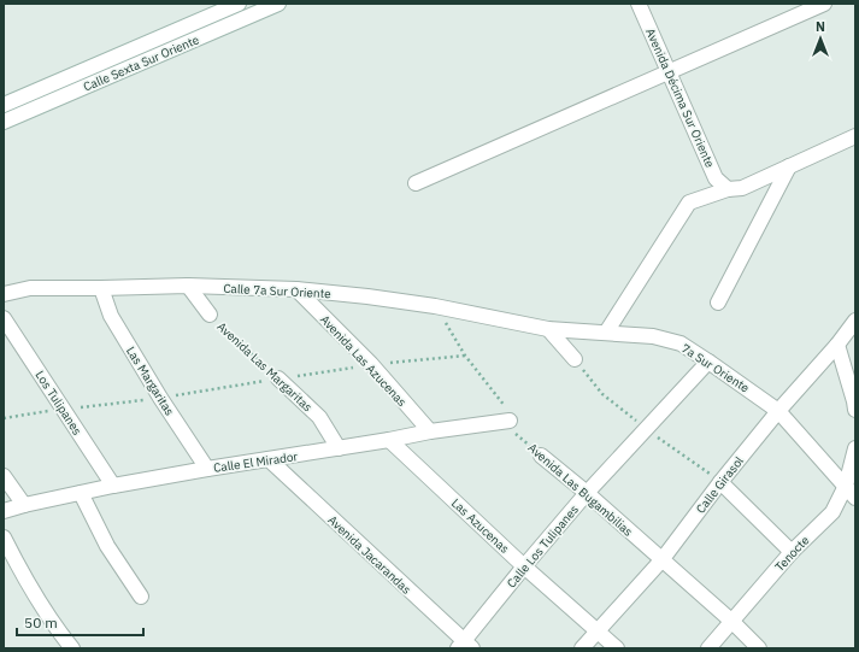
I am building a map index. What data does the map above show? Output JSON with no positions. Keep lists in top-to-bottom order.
{
  "streets": {
    "street": [
      "Calle Sexta Sur Oriente",
      "Avenida Décima Sur Oriente",
      "Calle 7a Sur Oriente",
      "Avenida Las Azucenas",
      "Avenida Las Margaritas",
      "7a Sur Oriente",
      "Las Margaritas",
      "Los Tulipanes",
      "Calle El Mirador",
      "Calle Girasol",
      "Avenida Las Bugambilias",
      "Las Azucenas",
      "Calle Los Tulipanes",
      "Tenocte",
      "Avenida Jacarandas"
    ]
  },
  "crossings": [
    ["Calle 7a Sur Oriente", "Avenida Las Azucenas"],
    ["Calle 7a Sur Oriente", "Avenida Las Margaritas"],
    ["Calle 7a Sur Oriente", "7a Sur Oriente"],
    ["Calle 7a Sur Oriente", "Las Margaritas"],
    ["Calle 7a Sur Oriente", "Avenida Las Bugambilias"],
    ["Avenida Las Azucenas", "Calle El Mirador"],
    ["Avenida Las Margaritas", "Calle El Mirador"],
    ["7a Sur Oriente", "Calle Girasol"],
    ["7a Sur Oriente", "Calle Los Tulipanes"],
    ["7a Sur Oriente", "Tenocte"],
    ["Las Margaritas", "Calle El Mirador"],
    ["Los Tulipanes", "Calle El Mirador"],
    ["Calle El Mirador", "Avenida Las Bugambilias"],
    ["Calle El Mirador", "Las Azucenas"],
    ["Calle El Mirador", "Avenida Jacarandas"],
    ["Calle Girasol", "Avenida Las Bugambilias"],
    ["Calle Girasol", "Las Azucenas"],
    ["Avenida Las Bugambilias", "Calle Los Tulipanes"],
    ["Avenida Las Bugambilias", "Tenocte"],
    ["Las Azucenas", "Calle Los Tulipanes"],
    ["Calle Los Tulipanes", "Avenida Jacarandas"]
  ],
  "scale_bar": "50 m",
  "north": "top"
}
